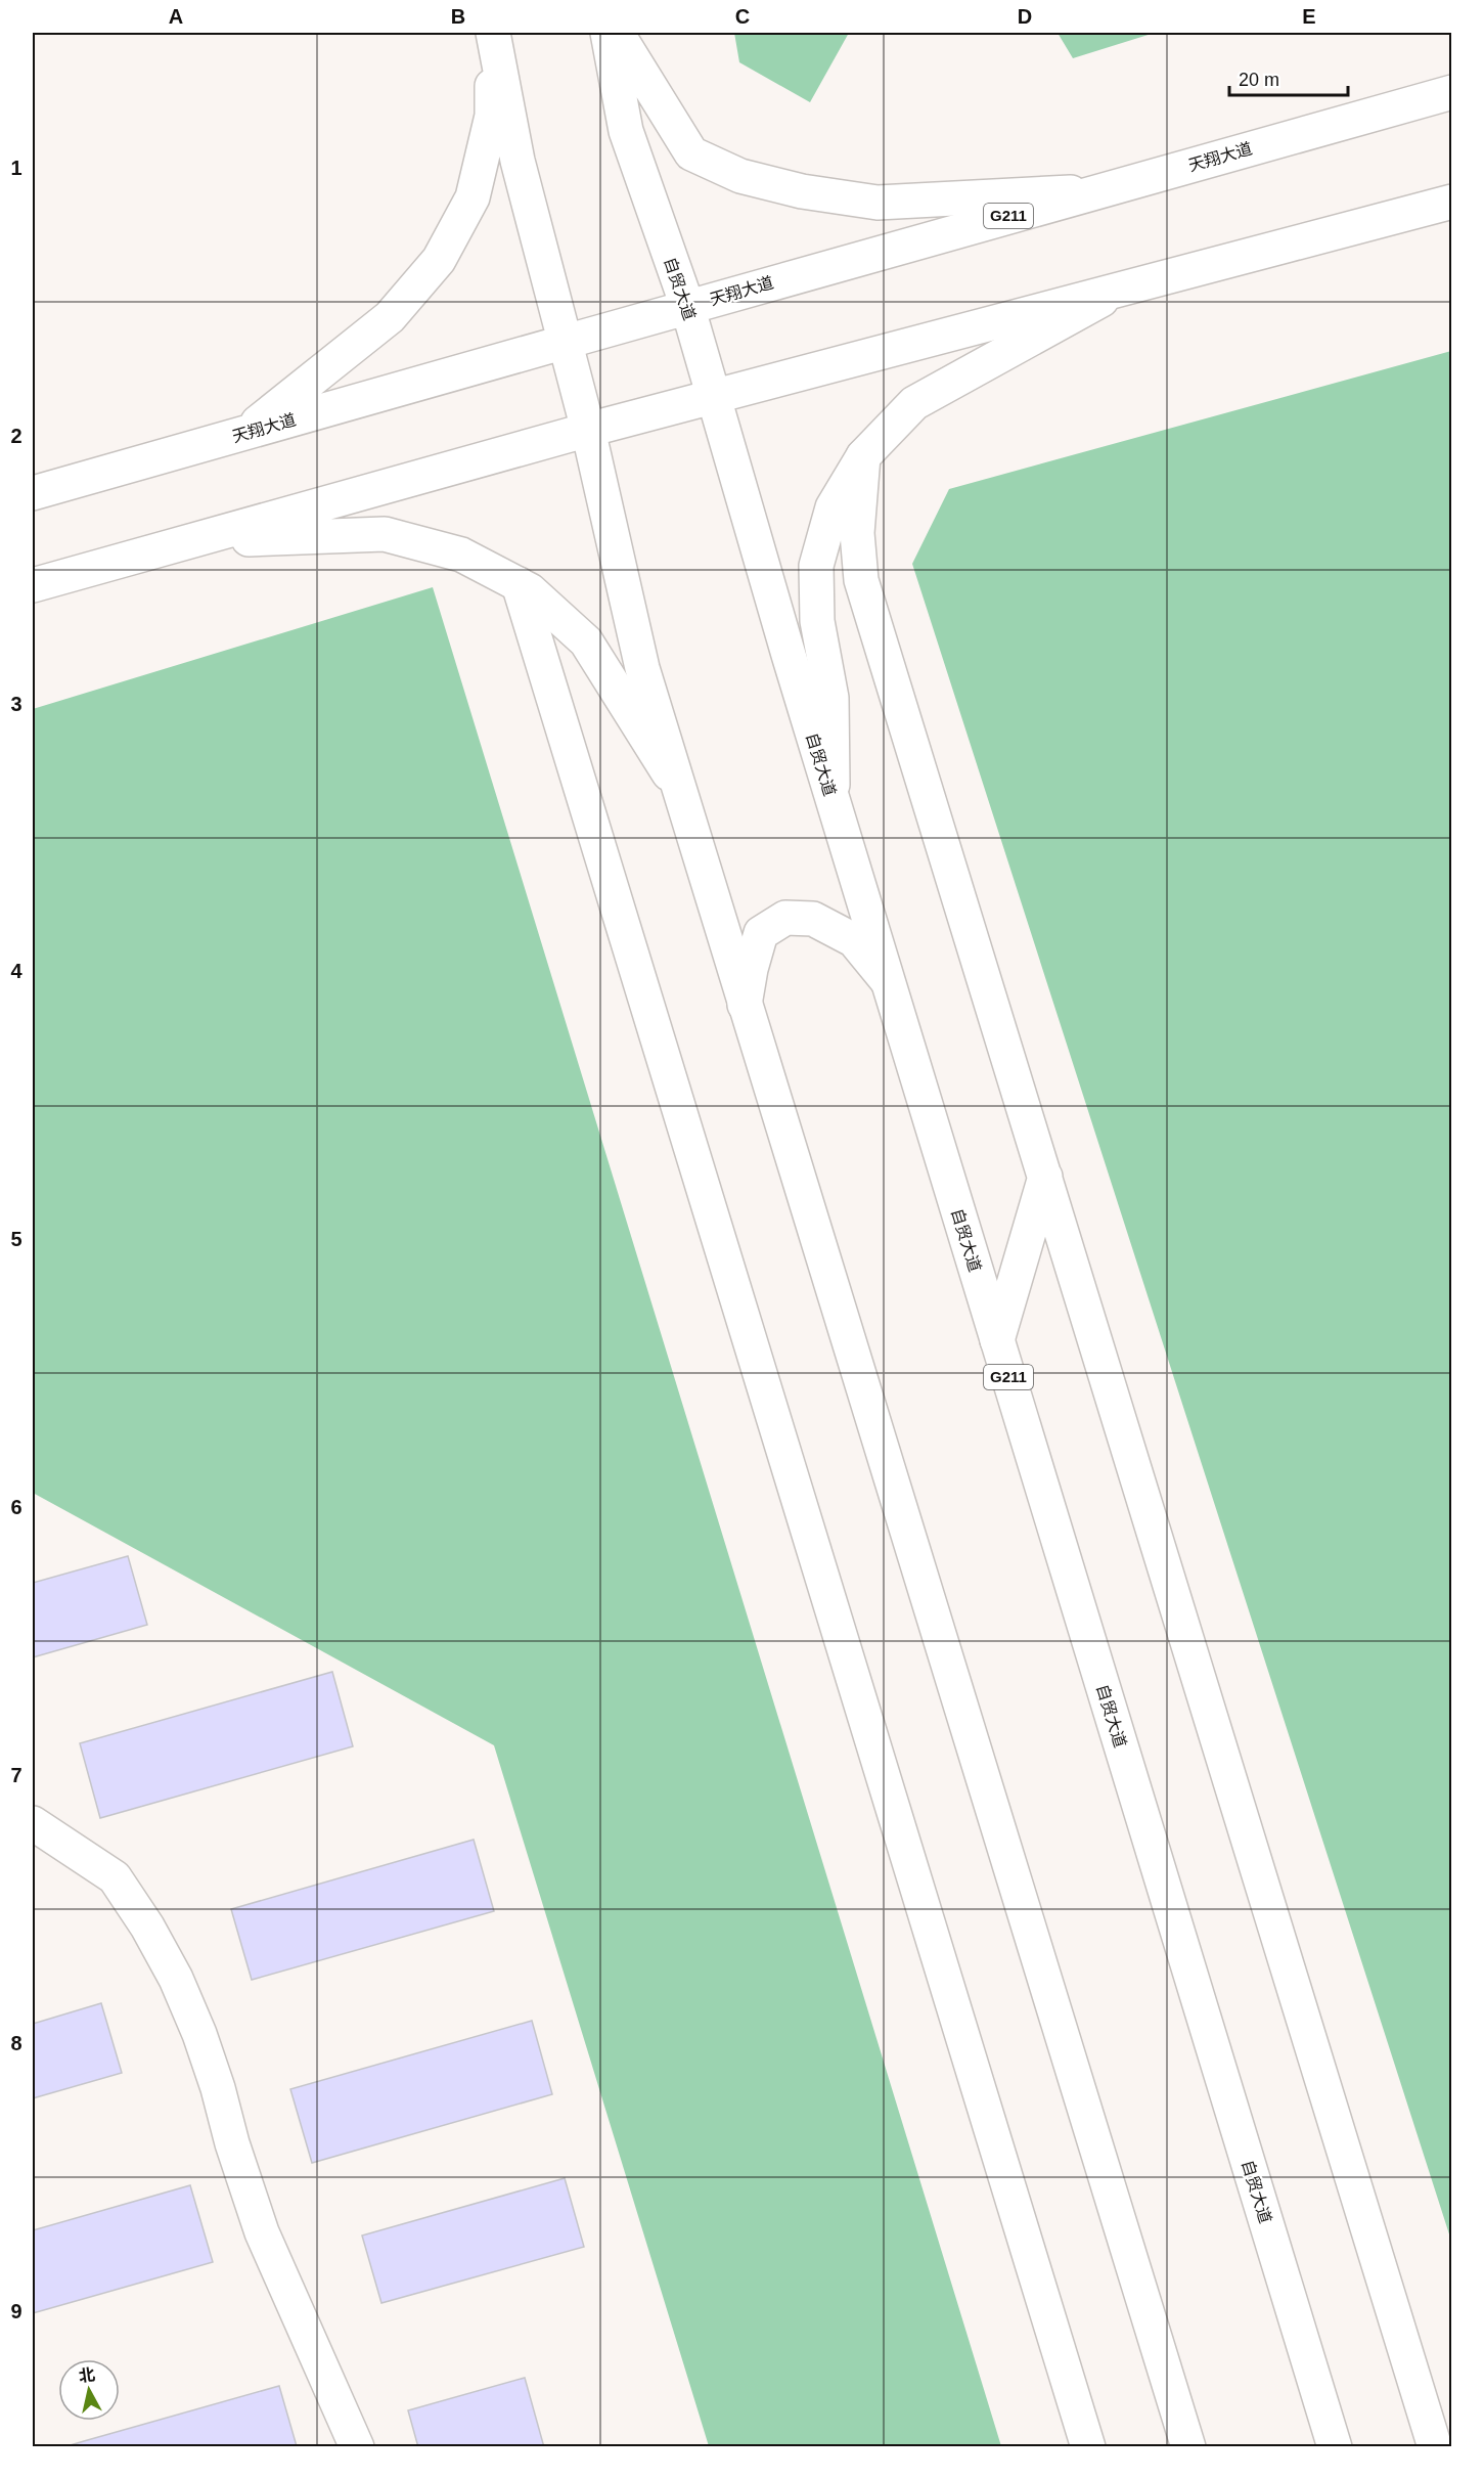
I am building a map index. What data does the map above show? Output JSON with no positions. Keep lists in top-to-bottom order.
{
  "streets": {
    "main road": ["天翔大道", "G211", "自贸大道"]
  },
  "crossings": [
    ["天翔大道", "自贸大道"]
  ],
  "scale_bar": "20 m",
  "north": "top",
  "grid": {
    "columns": [
      "A",
      "B",
      "C",
      "D",
      "E"
    ],
    "rows": [
      "1",
      "2",
      "3",
      "4",
      "5",
      "6",
      "7",
      "8",
      "9"
    ]
  }
}
